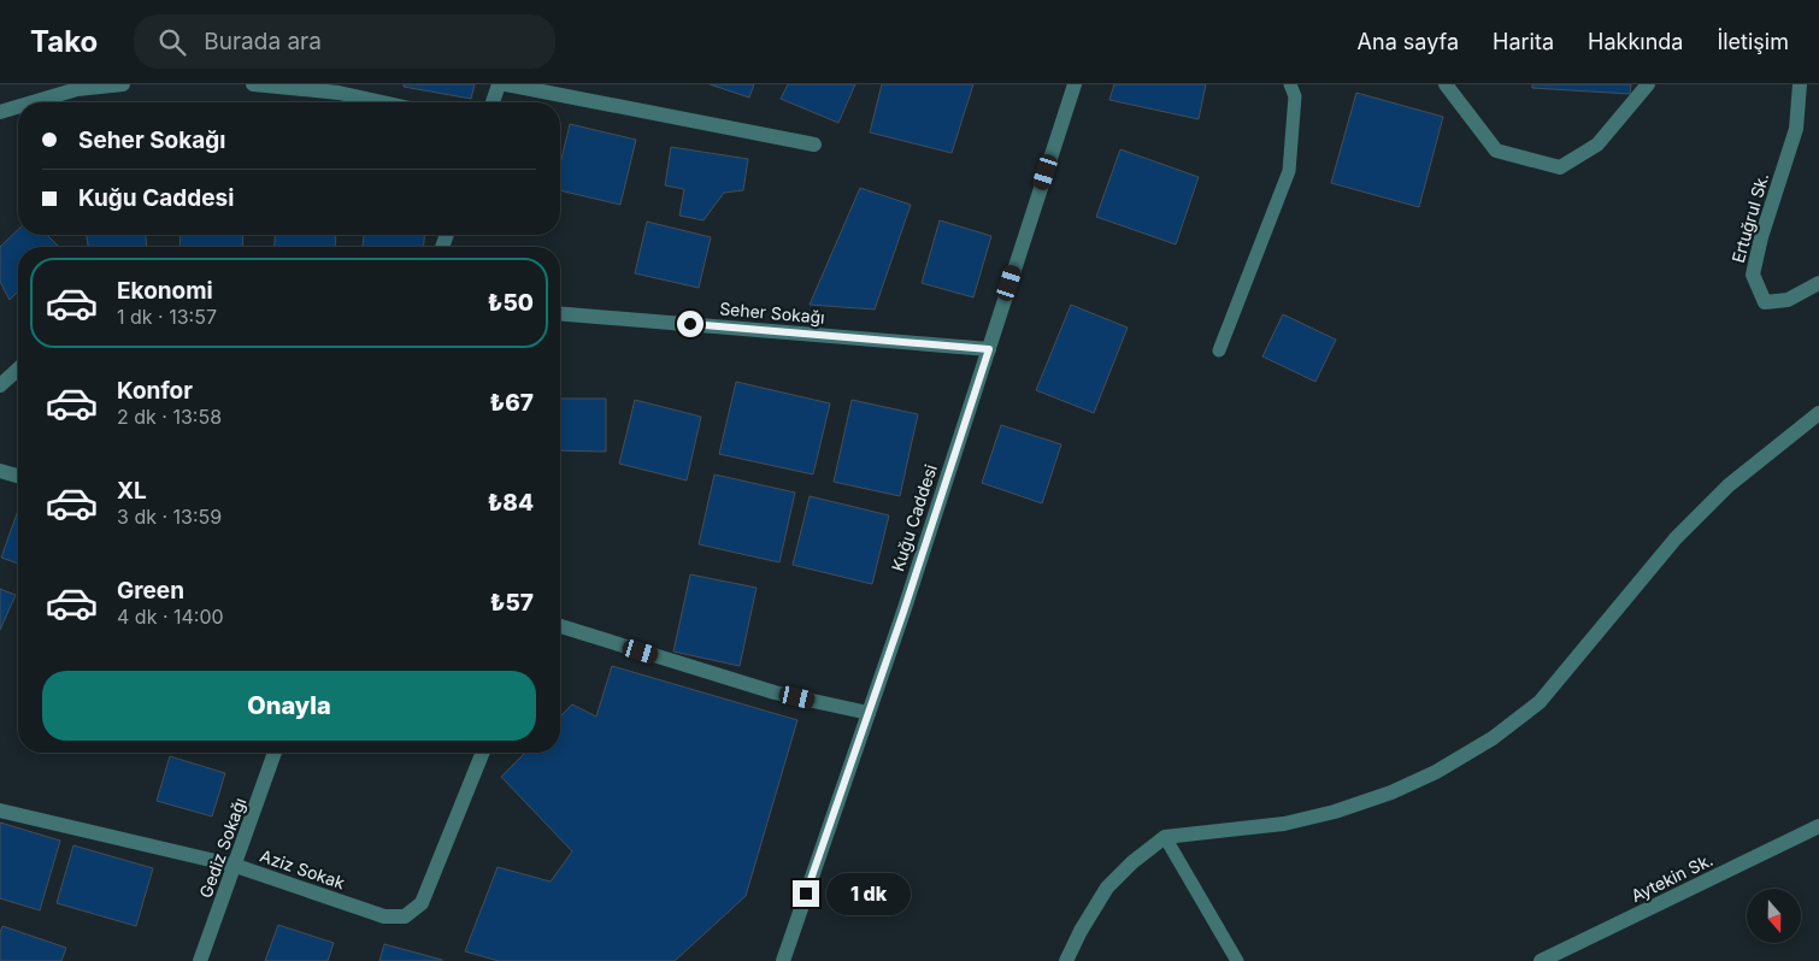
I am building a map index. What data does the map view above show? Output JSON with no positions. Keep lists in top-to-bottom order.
{
  "streets": {
    "street": [
      "Ertuğrul Sk.",
      "Seher Sokağı",
      "Kuğu Caddesi",
      "Gediz Sokağı",
      "Aziz Sokak",
      "Aytekin Sk."
    ]
  },
  "crossings": [
    ["Seher Sokağı", "Kuğu Caddesi"],
    ["Gediz Sokağı", "Aziz Sokak"]
  ],
  "north": "bottom",
  "page": {
    "header": "Tako",
    "search": "Burada ara",
    "nav": [
      "Ana sayfa",
      "Harita",
      "Hakkında",
      "İletişim"
    ],
    "banner": ["Seher Sokağı", "Kuğu Caddesi"],
    "list": [
      {
        "name": "Ekonomi",
        "note": "1 dk · 13:57",
        "value": "₺50"
      },
      {
        "name": "Konfor",
        "note": "2 dk · 13:58",
        "value": "₺67"
      },
      {
        "name": "XL",
        "note": "3 dk · 13:59",
        "value": "₺84"
      },
      {
        "name": "Green",
        "note": "4 dk · 14:00",
        "value": "₺57"
      }
    ],
    "buttons": "Onayla",
    "bubble": "1 dk"
  }
}
